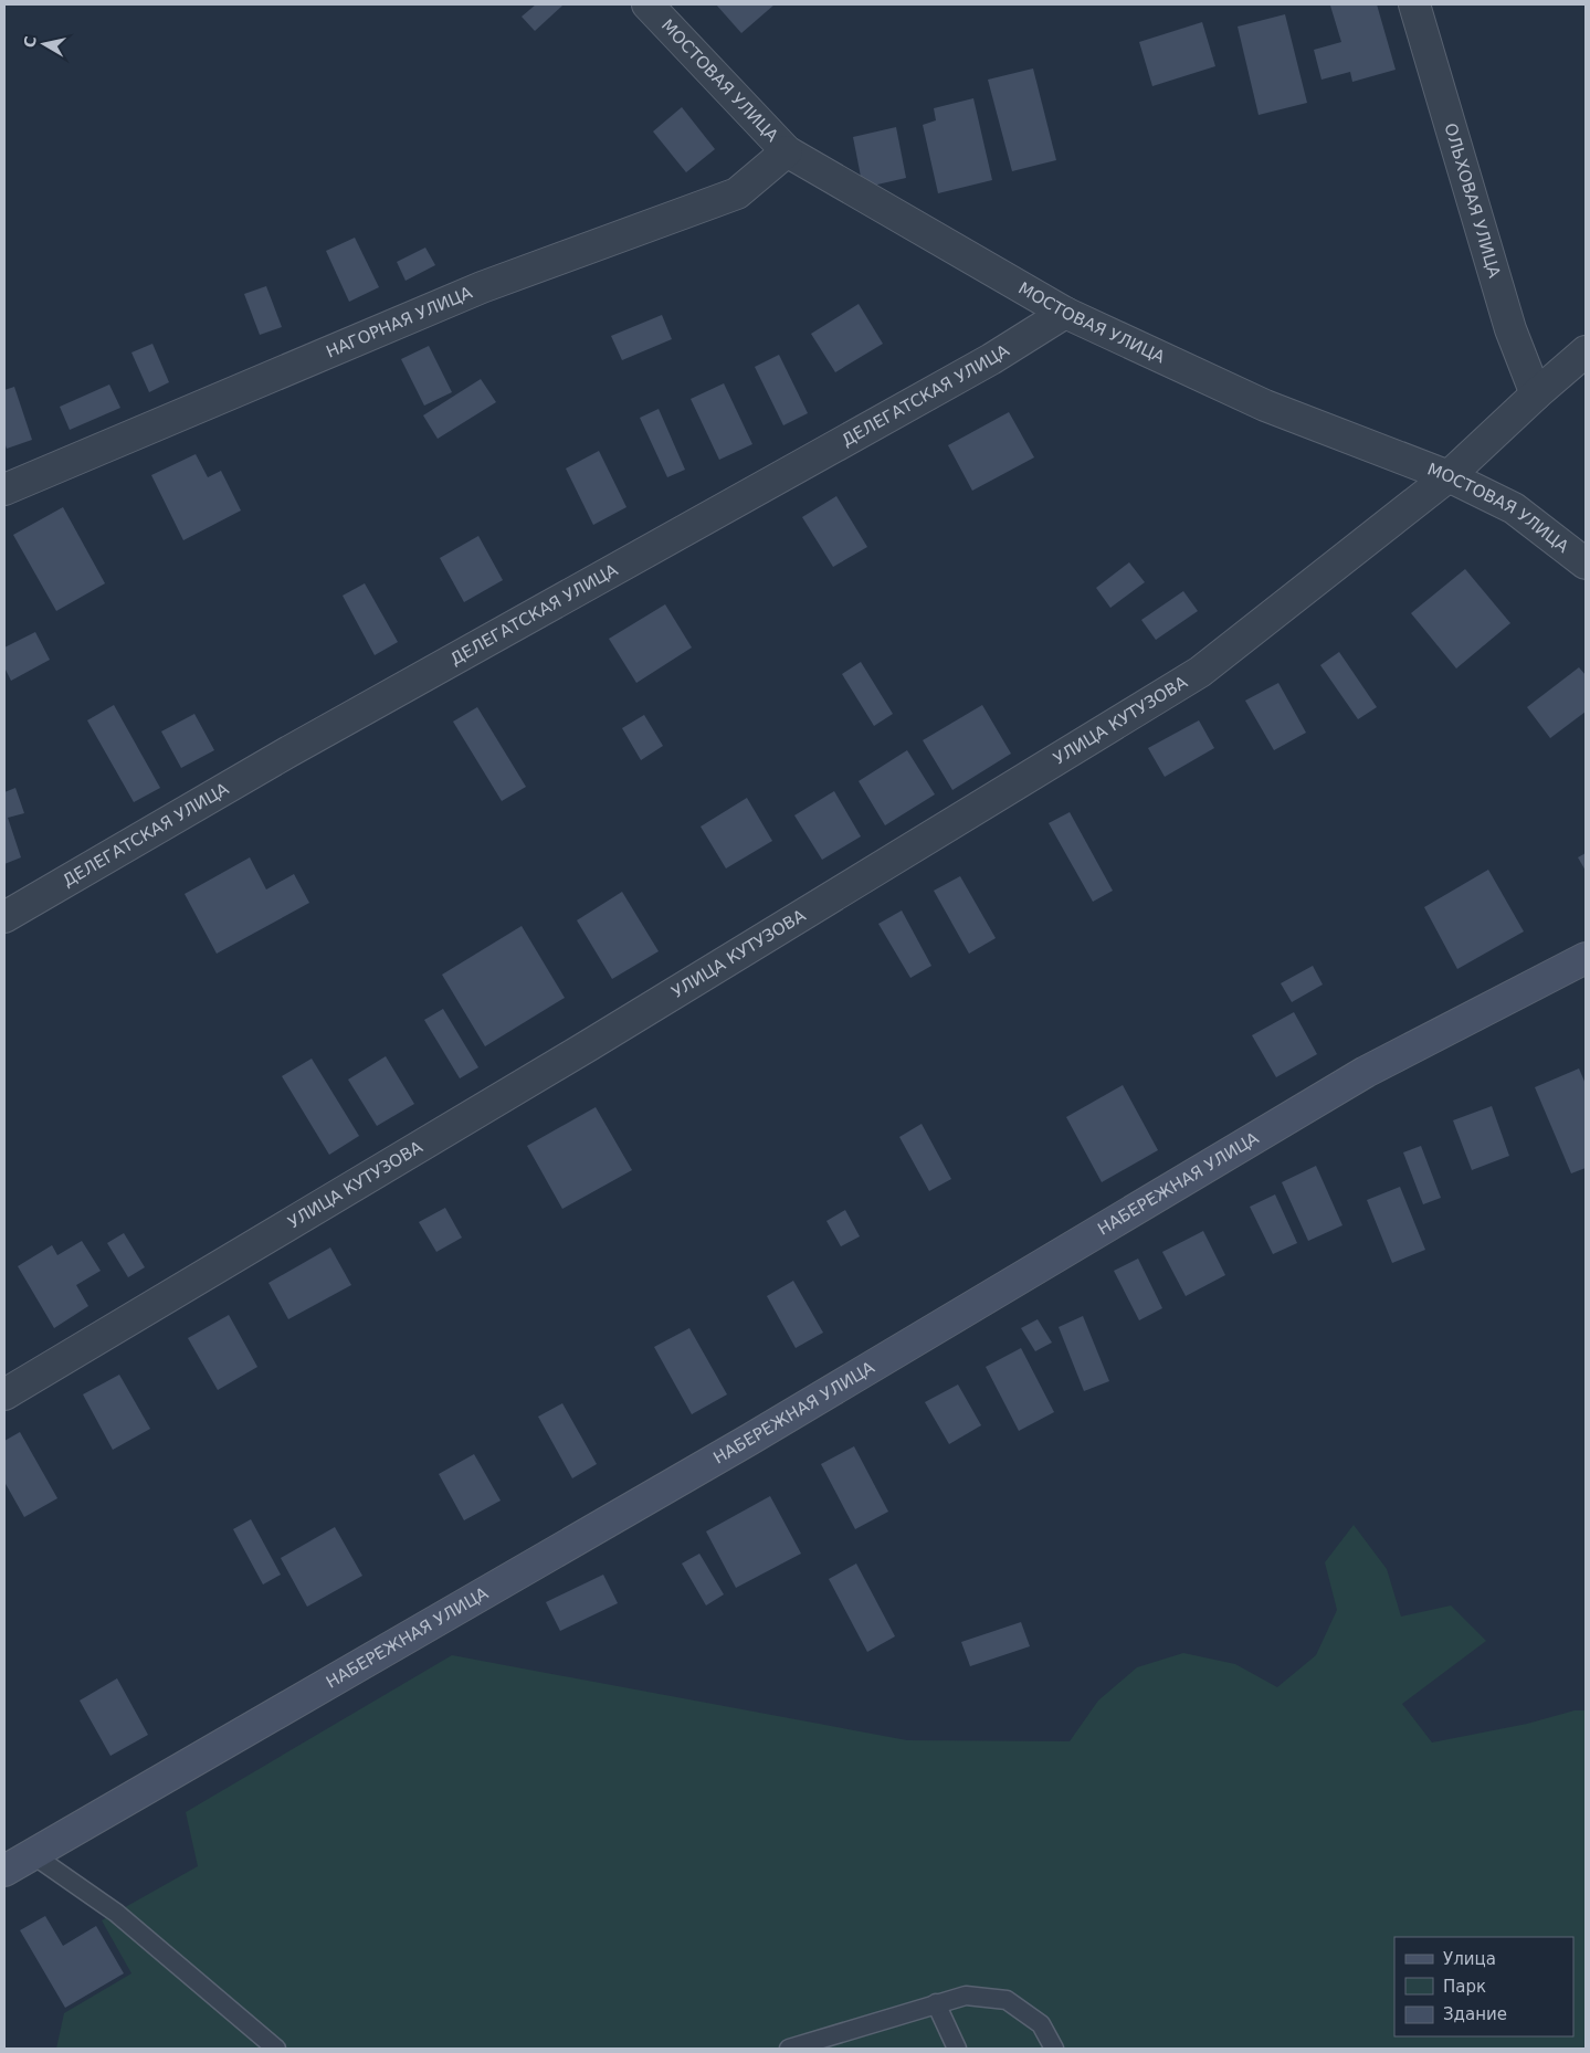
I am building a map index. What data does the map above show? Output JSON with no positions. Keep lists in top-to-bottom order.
{
  "streets": {
    "street": [
      "МОСТОВАЯ УЛИЦА",
      "ОЛЬХОВАЯ УЛИЦА",
      "НАГОРНАЯ УЛИЦА",
      "ДЕЛЕГАТСКАЯ УЛИЦА",
      "УЛИЦА КУТУЗОВА",
      "НАБЕРЕЖНАЯ УЛИЦА"
    ]
  },
  "crossings": [
    ["МОСТОВАЯ УЛИЦА", "НАГОРНАЯ УЛИЦА"],
    ["МОСТОВАЯ УЛИЦА", "ДЕЛЕГАТСКАЯ УЛИЦА"],
    ["МОСТОВАЯ УЛИЦА", "УЛИЦА КУТУЗОВА"]
  ],
  "legend": ["Улица", "Парк", "Здание"],
  "north": "left"
}
